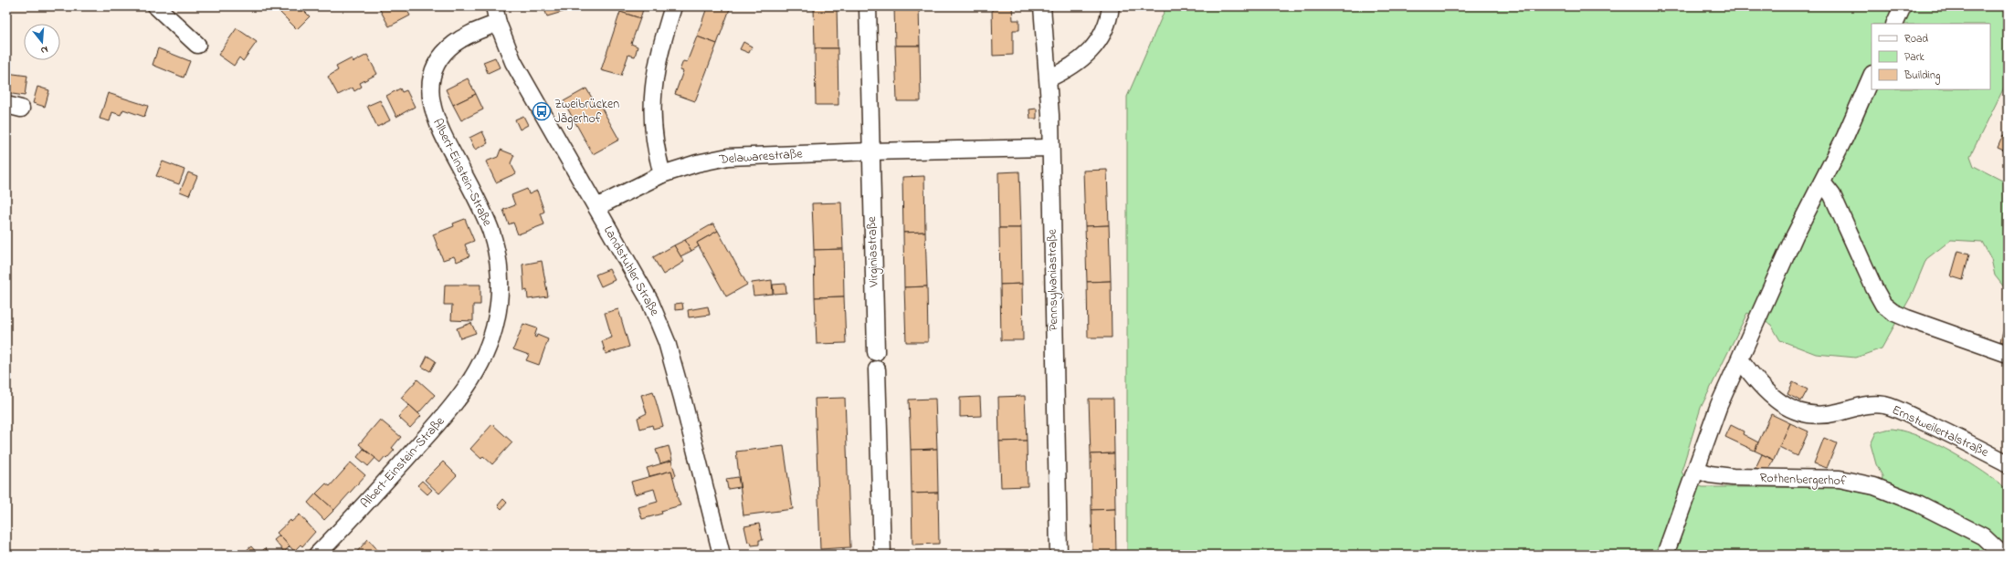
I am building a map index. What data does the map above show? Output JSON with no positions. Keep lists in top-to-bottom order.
{
  "streets": {
    "street": [
      "Delawarestraße",
      "Albert-Einstein-Straße",
      "Virginiastraße",
      "Landstuhler Straße",
      "Pennsylvaniastraße",
      "Ernstweilertalstraße",
      "Rothenbergerhof"
    ]
  },
  "crossings": [
    ["Delawarestraße", "Virginiastraße"],
    ["Delawarestraße", "Landstuhler Straße"],
    ["Delawarestraße", "Pennsylvaniastraße"],
    ["Albert-Einstein-Straße", "Landstuhler Straße"]
  ],
  "places": {
    "bus stop": ["Zweibrücken Jägerhof"]
  },
  "legend": ["Road", "Park", "Building"],
  "north": "bottom"
}
